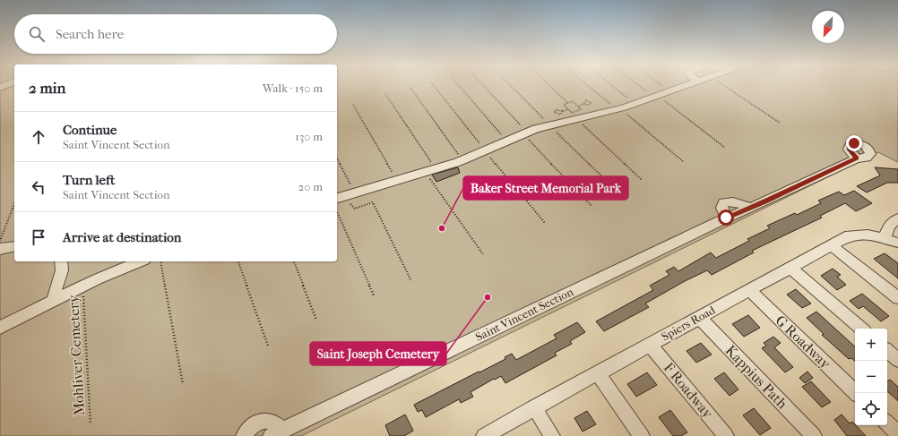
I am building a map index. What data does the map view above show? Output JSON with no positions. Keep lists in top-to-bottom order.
{
  "streets": {
    "street": [
      "Saint Vincent Section",
      "Spiers Road",
      "G Roadway",
      "Kappius Path",
      "F Roadway"
    ],
    "path": ["Mohliver Cemetery"]
  },
  "crossings": [
    ["Spiers Road", "G Roadway"],
    ["Spiers Road", "Kappius Path"],
    ["Spiers Road", "F Roadway"]
  ],
  "places": ["Baker Street Memorial Park", "Saint Joseph Cemetery"],
  "north": "bottom left",
  "page": {
    "search": "Search here",
    "heading": ["2 min", "Walk · 150 m"],
    "list": [
      ["Continue", "Saint Vincent Section", "130 m"],
      ["Turn left", "Saint Vincent Section", "20 m"],
      "Arrive at destination"
    ],
    "map_buttons": ["+", "−"]
  }
}
